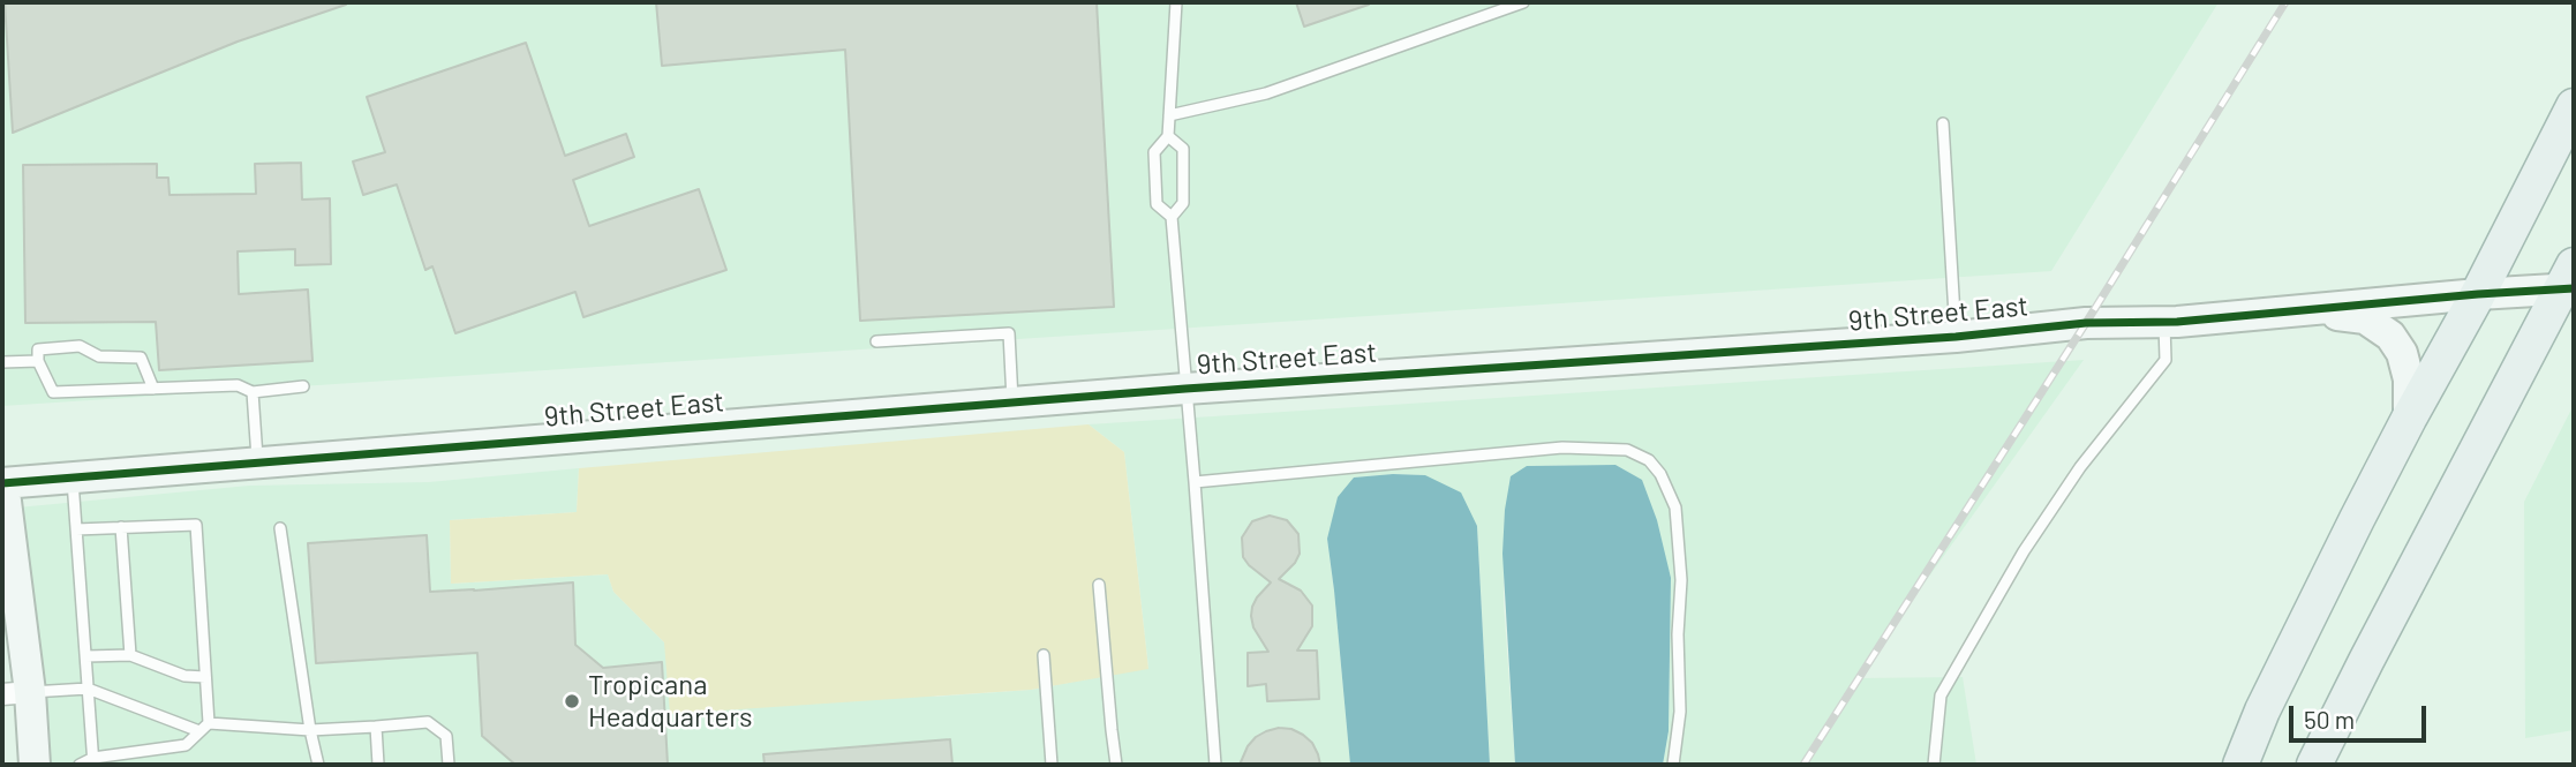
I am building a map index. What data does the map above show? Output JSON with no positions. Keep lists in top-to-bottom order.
{
  "streets": {
    "street": ["9th Street East"]
  },
  "places": ["Tropicana Headquarters"],
  "scale_bar": "50 m"
}
